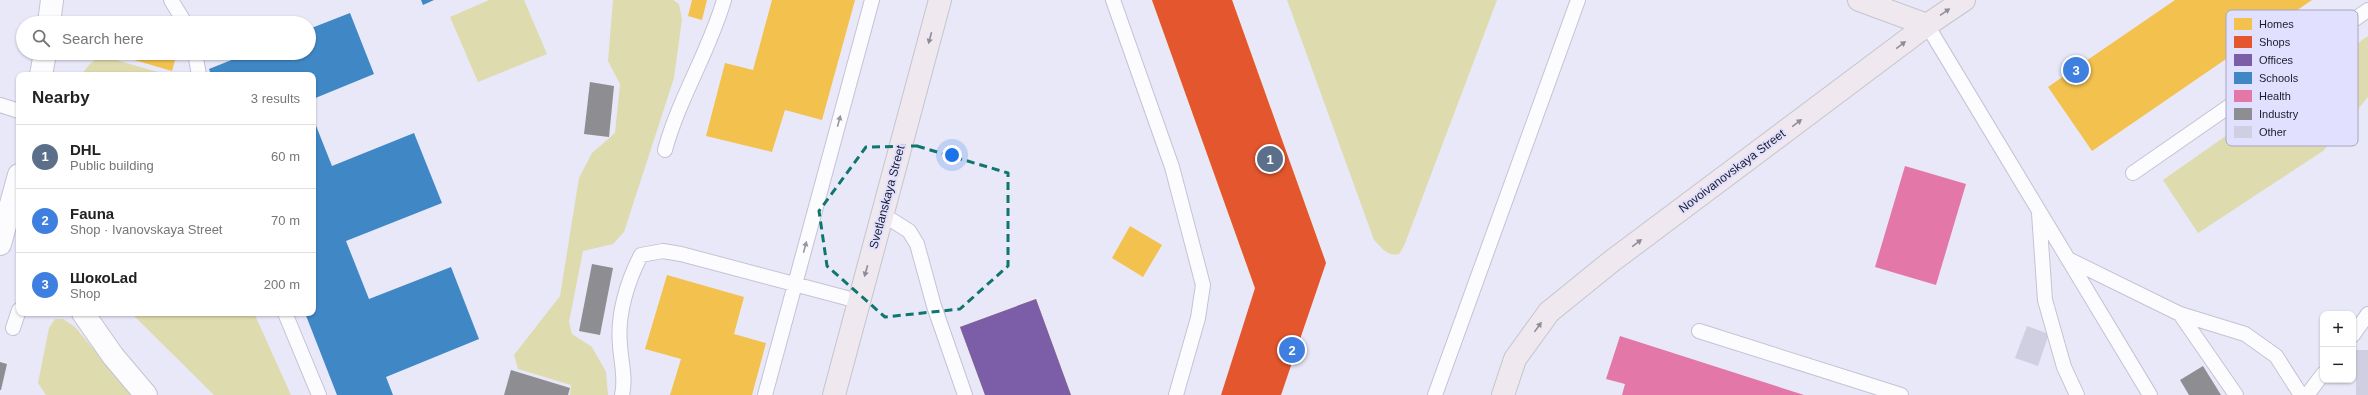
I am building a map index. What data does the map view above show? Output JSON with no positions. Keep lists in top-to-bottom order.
{
  "streets": {
    "main road": ["Novoivanovskaya Street", "Svetlanskaya Street"]
  },
  "one_way": ["Novoivanovskaya Street", "Svetlanskaya Street"],
  "legend": [
    "Homes",
    "Shops",
    "Offices",
    "Schools",
    "Health",
    "Industry",
    "Other"
  ],
  "page": {
    "search": "Search here",
    "pins": ["3", "1", "2"],
    "heading": ["Nearby", "3 results"],
    "list": [
      {
        "mark": "1",
        "name": "DHL",
        "note": "Public building",
        "value": "60 m"
      },
      {
        "mark": "2",
        "name": "Fauna",
        "note": "Shop · Ivanovskaya Street",
        "value": "70 m"
      },
      {
        "mark": "3",
        "name": "ШокоLad",
        "note": "Shop",
        "value": "200 m"
      }
    ],
    "map_buttons": ["+", "−"]
  }
}
